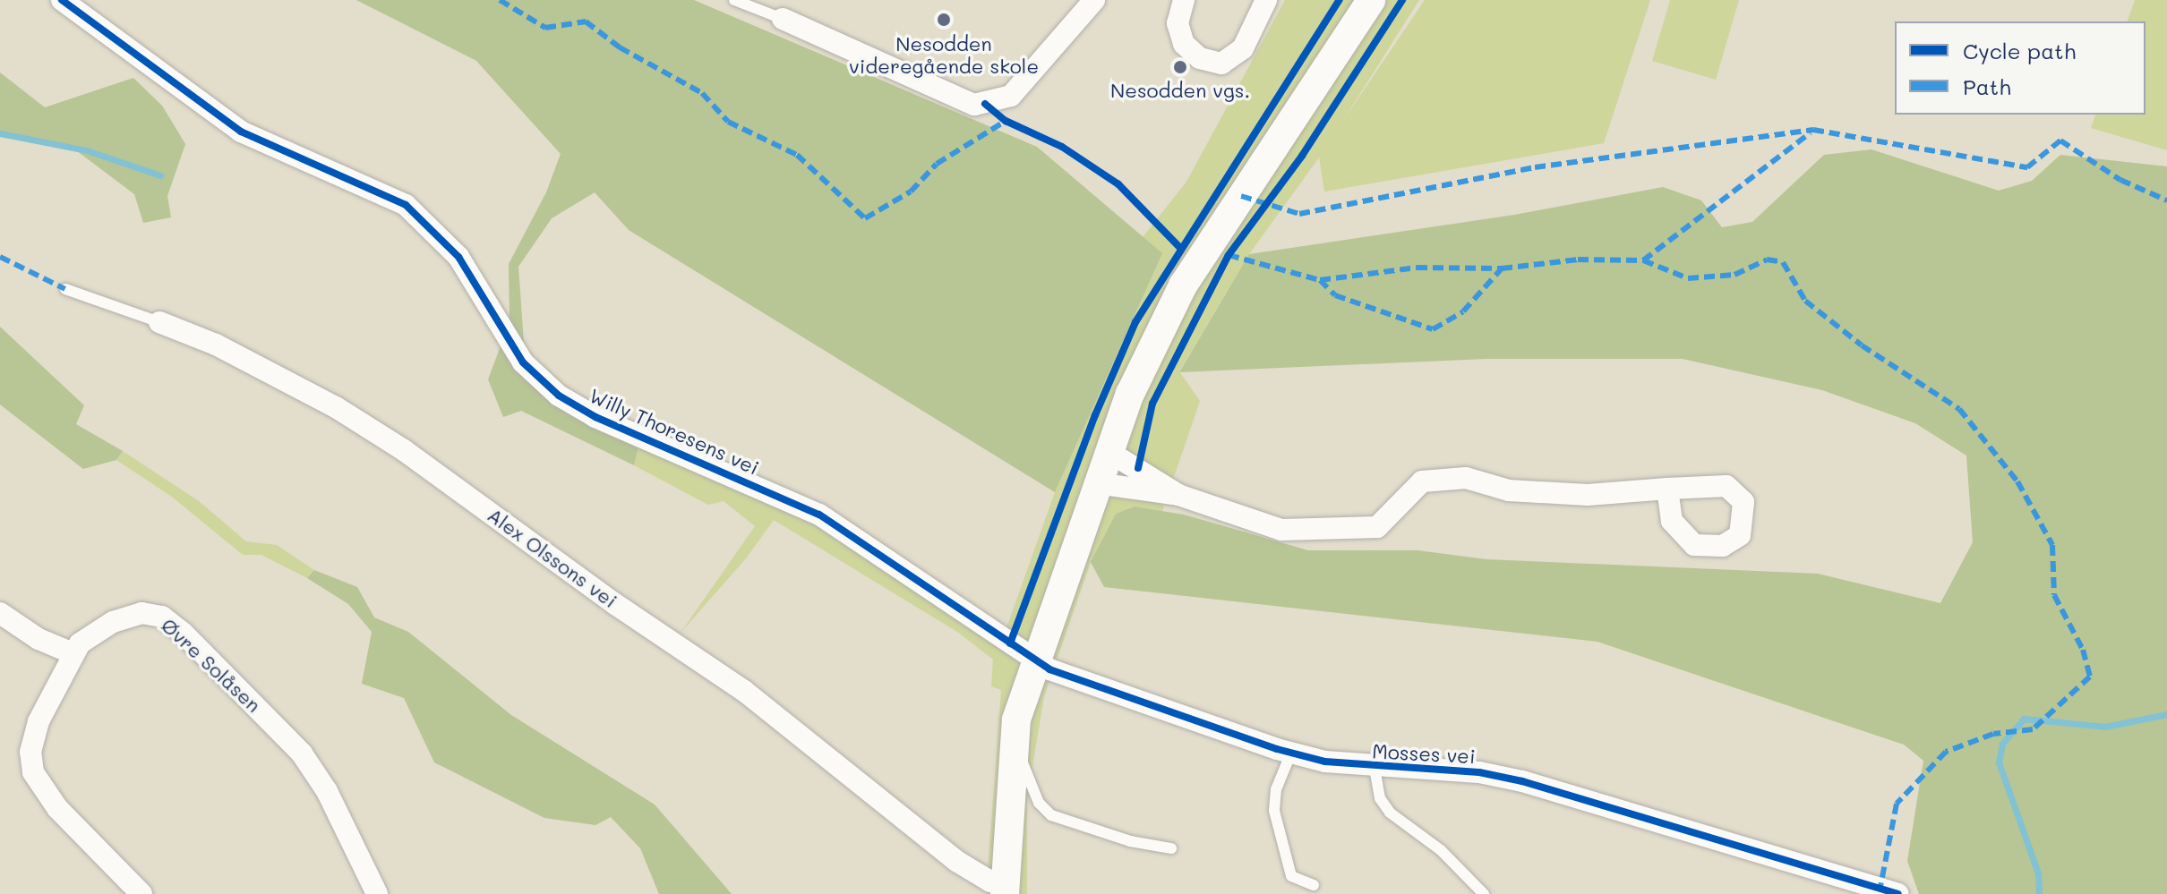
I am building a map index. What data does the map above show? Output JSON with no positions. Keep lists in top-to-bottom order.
{
  "streets": {
    "street": [
      "Willy Thoresens vei",
      "Alex Olssons vei",
      "Øvre Solåsen",
      "Mosses vei"
    ]
  },
  "crossings": [
    ["Willy Thoresens vei", "Mosses vei"]
  ],
  "places": ["Nesodden videregående skole", "Nesodden vgs."],
  "legend": ["Cycle path", "Path"]
}
